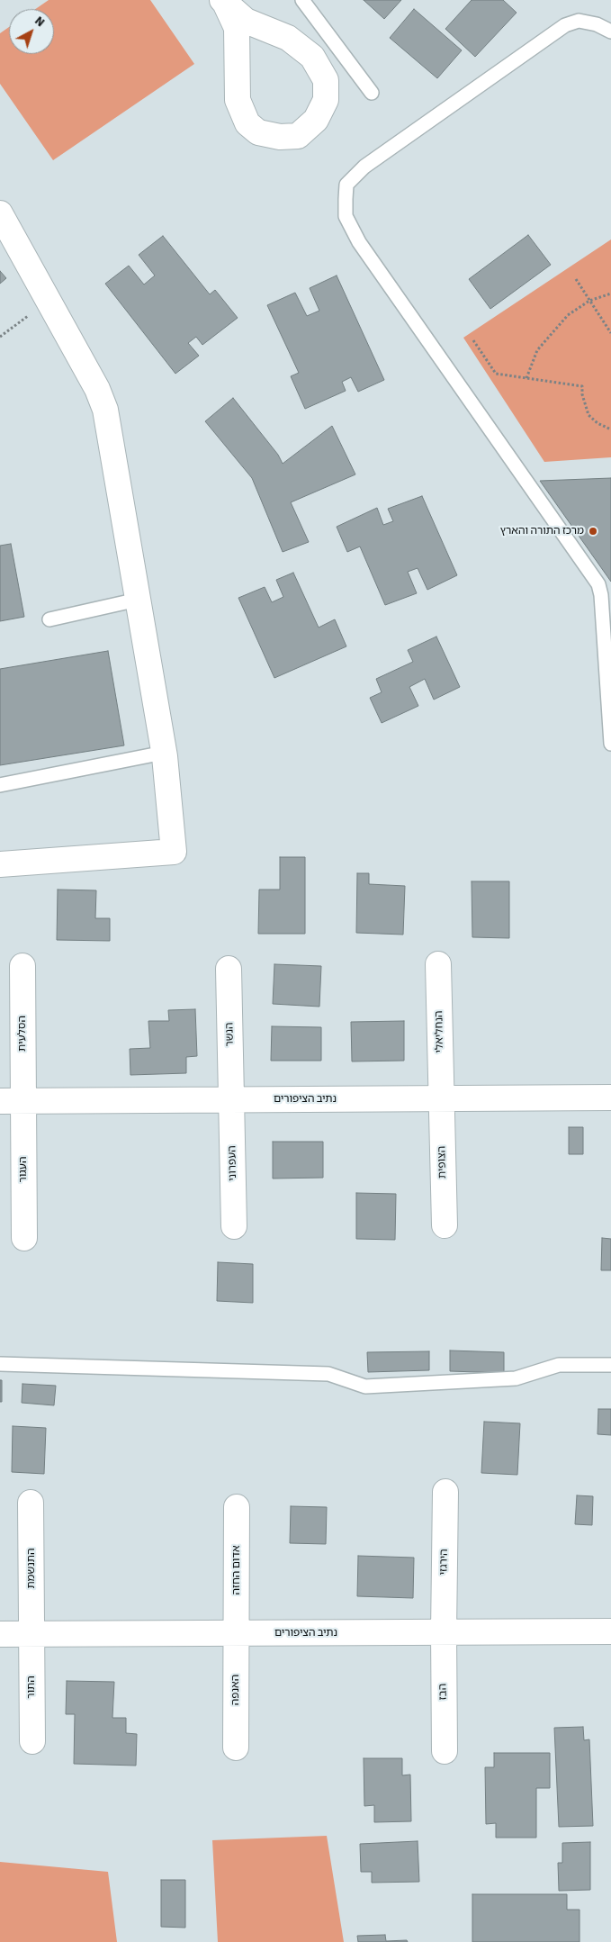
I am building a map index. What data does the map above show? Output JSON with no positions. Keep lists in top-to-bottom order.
{
  "streets": {
    "street": [
      "הנחליאלי",
      "הסלעית",
      "הנשר",
      "נתיב הציפורים",
      "הצופית",
      "העפרוני",
      "העגור",
      "הירגזי",
      "התנשמת",
      "אדום החזה",
      "התור",
      "האנפה",
      "הבז"
    ]
  },
  "crossings": [
    ["הנחליאלי", "נתיב הציפורים"],
    ["הנחליאלי", "הצופית"],
    ["הסלעית", "נתיב הציפורים"],
    ["הסלעית", "העגור"],
    ["הנשר", "נתיב הציפורים"],
    ["הנשר", "העפרוני"],
    ["נתיב הציפורים", "הצופית"],
    ["נתיב הציפורים", "העפרוני"],
    ["נתיב הציפורים", "העגור"],
    ["נתיב הציפורים", "הירגזי"],
    ["נתיב הציפורים", "התנשמת"],
    ["נתיב הציפורים", "אדום החזה"],
    ["נתיב הציפורים", "התור"],
    ["נתיב הציפורים", "האנפה"],
    ["נתיב הציפורים", "הבז"],
    ["הירגזי", "הבז"],
    ["התנשמת", "התור"],
    ["אדום החזה", "האנפה"]
  ],
  "places": ["מרכז התורה והארץ"],
  "north": "top right"
}
